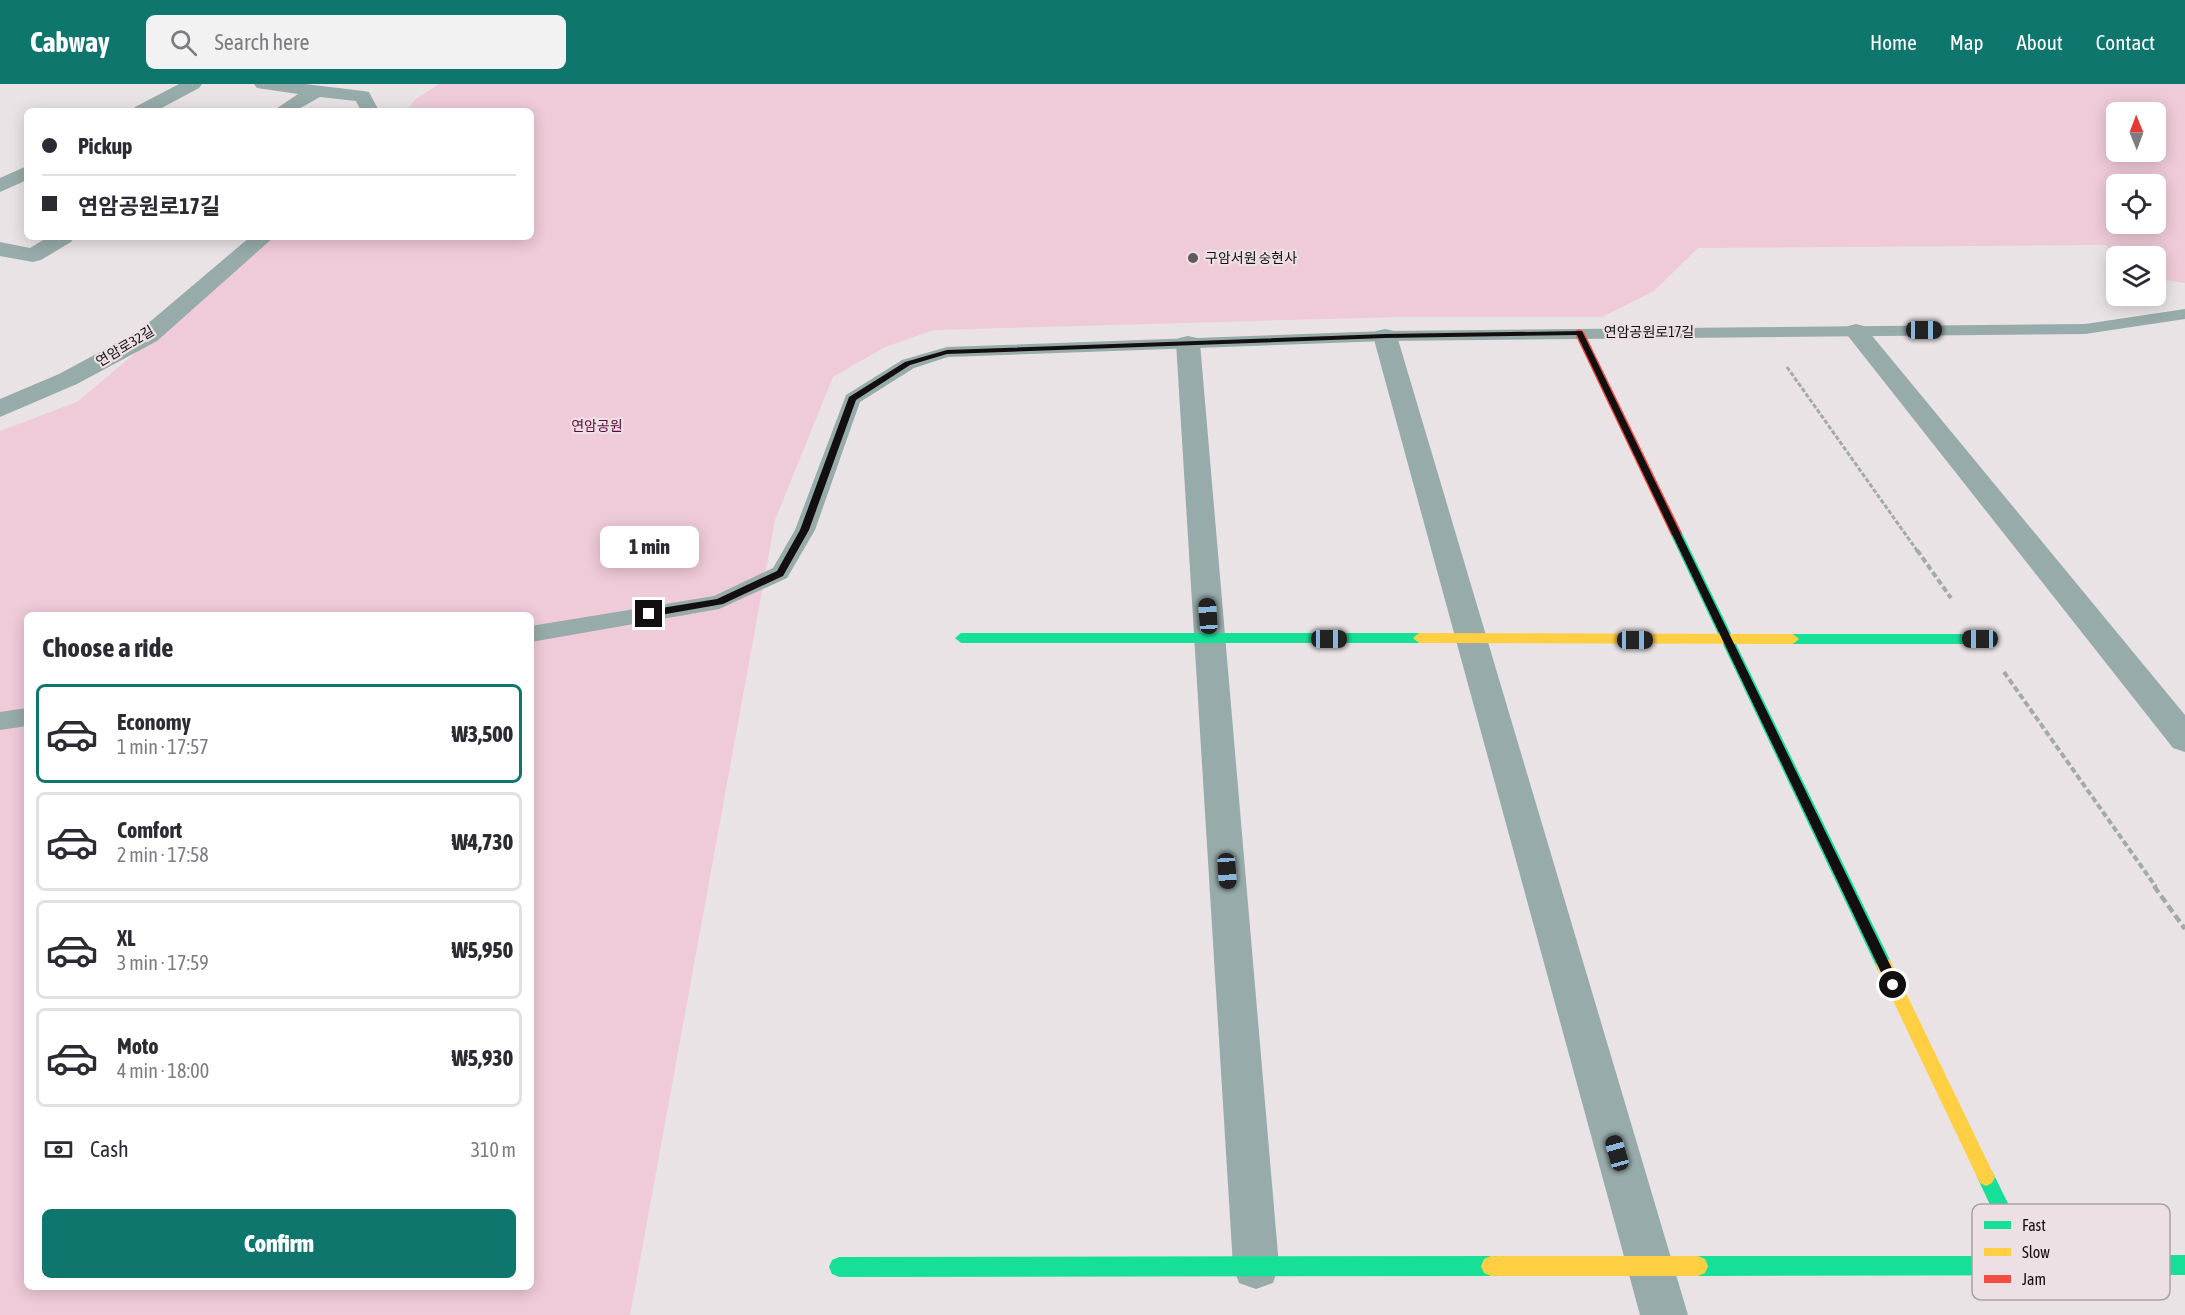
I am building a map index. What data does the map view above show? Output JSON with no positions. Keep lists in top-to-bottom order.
{
  "streets": {
    "street": ["연암로32길"],
    "lane": ["연암공원로17길"]
  },
  "parks": ["연암공원"],
  "places": ["구암서원 숭현사"],
  "legend": ["Fast", "Slow", "Jam"],
  "north": "top",
  "page": {
    "header": "Cabway",
    "search": "Search here",
    "nav": [
      "Home",
      "Map",
      "About",
      "Contact"
    ],
    "banner": ["Pickup", "연암공원로17길"],
    "bubble": "1 min",
    "heading": "Choose a ride",
    "list": [
      {
        "name": "Economy",
        "note": "1 min · 17:57",
        "value": "₩3,500"
      },
      {
        "name": "Comfort",
        "note": "2 min · 17:58",
        "value": "₩4,730"
      },
      {
        "name": "XL",
        "note": "3 min · 17:59",
        "value": "₩5,950"
      },
      {
        "name": "Moto",
        "note": "4 min · 18:00",
        "value": "₩5,930"
      }
    ],
    "pay": ["Cash", "310 m"],
    "buttons": "Confirm"
  }
}
